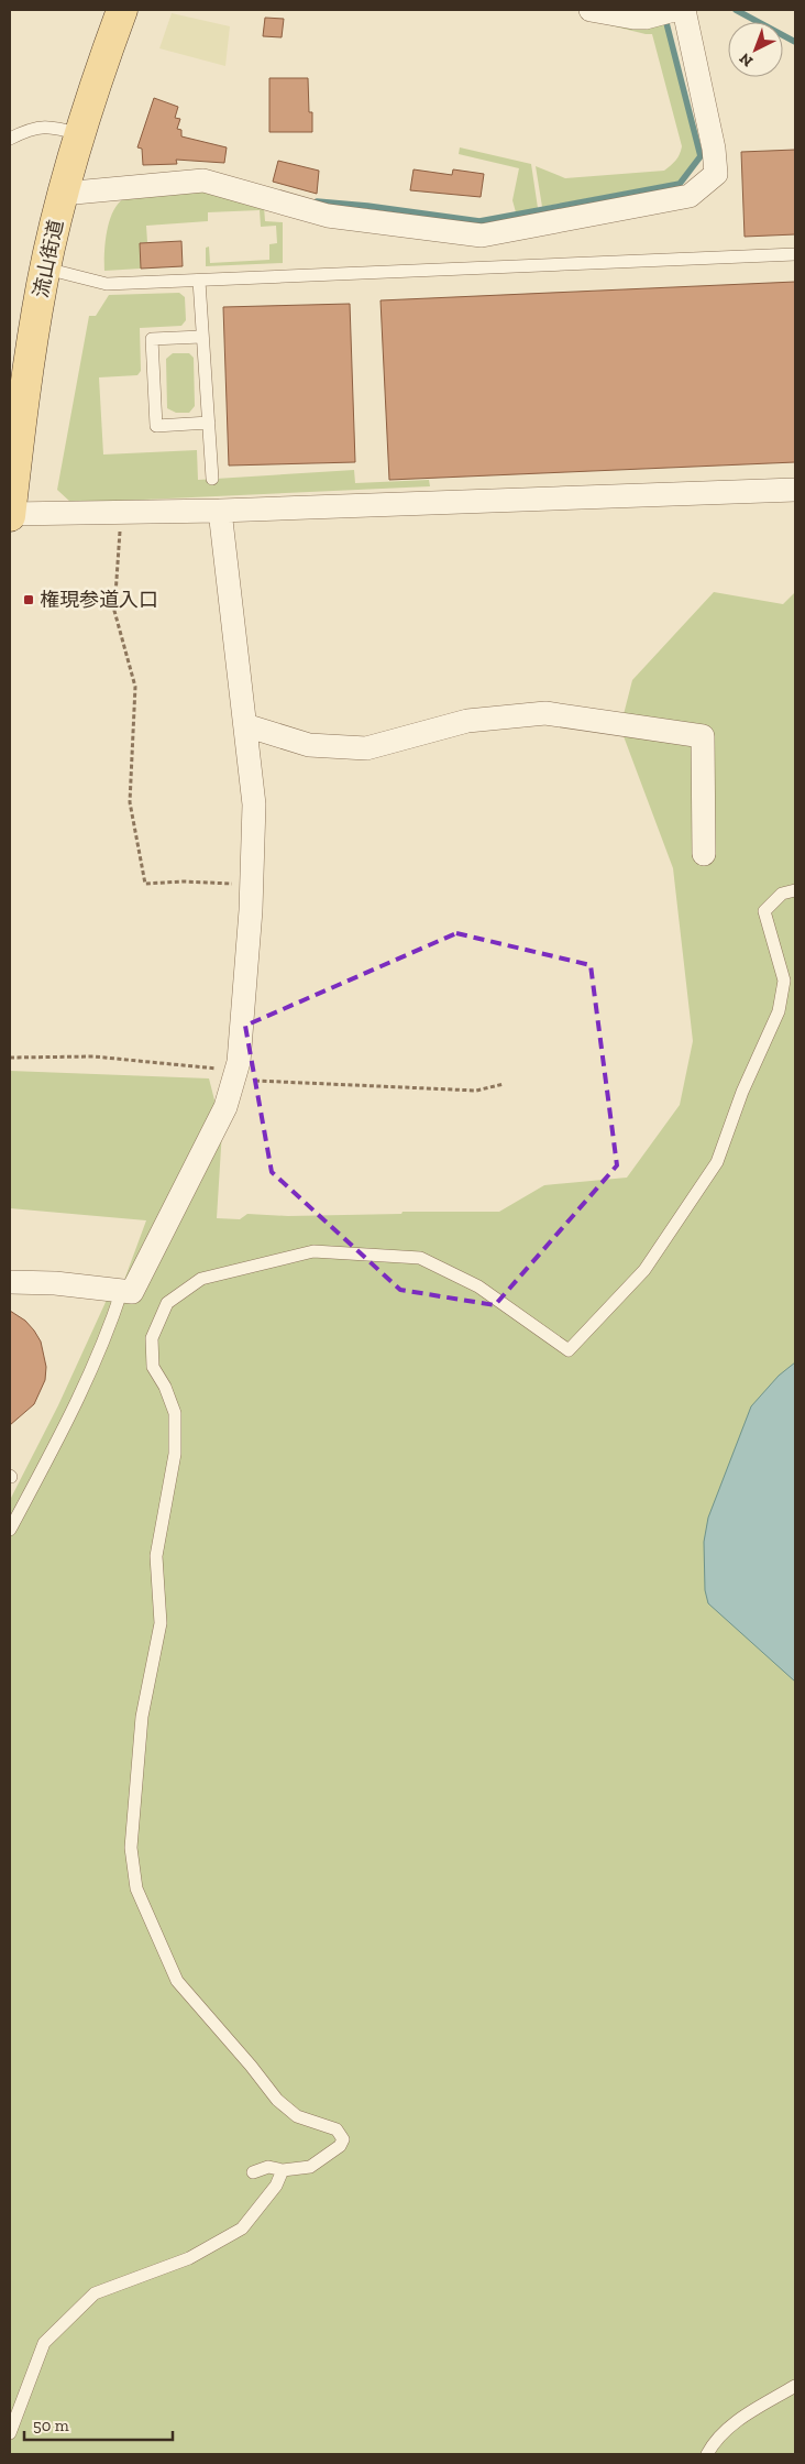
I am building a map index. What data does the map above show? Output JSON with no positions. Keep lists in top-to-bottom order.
{
  "streets": {
    "main road": ["流山街道"]
  },
  "places": {
    "transit": ["権現参道入口"]
  },
  "scale_bar": "50 m",
  "north": "bottom left"
}
